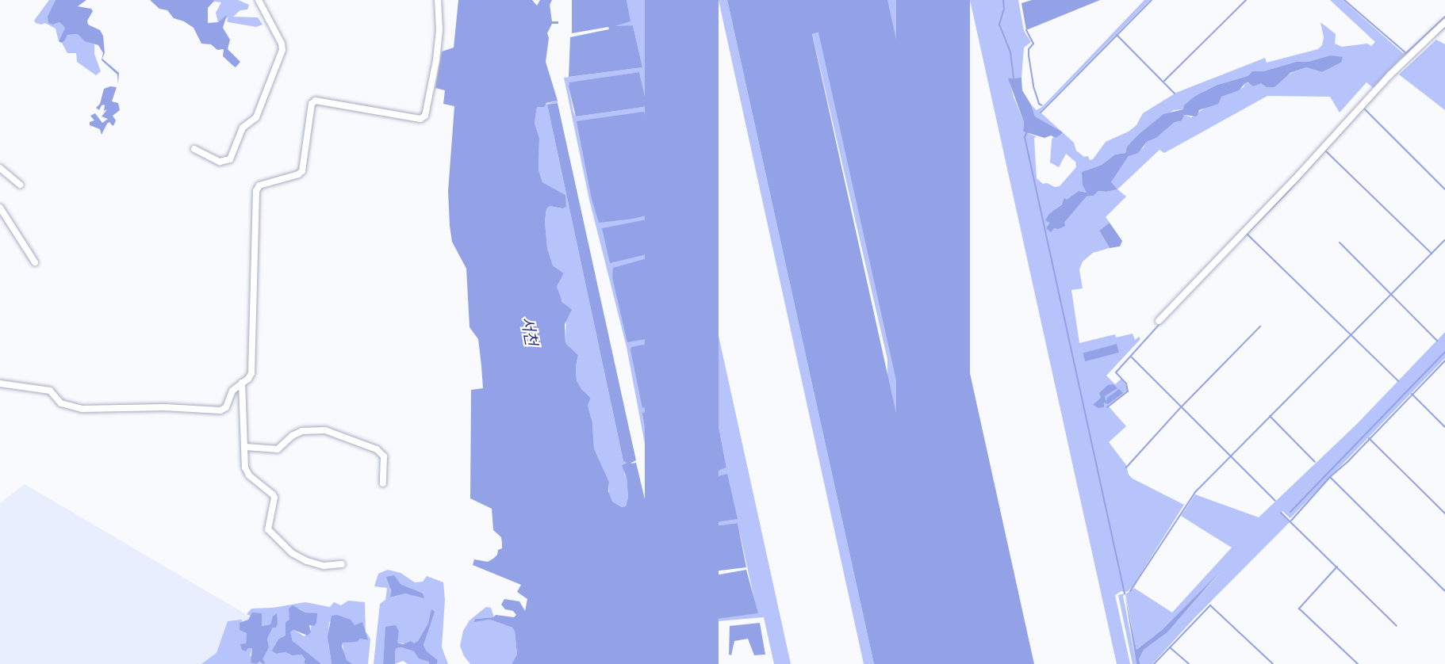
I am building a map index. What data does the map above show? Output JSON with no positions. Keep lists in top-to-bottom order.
{
  "water": ["서천"]
}
